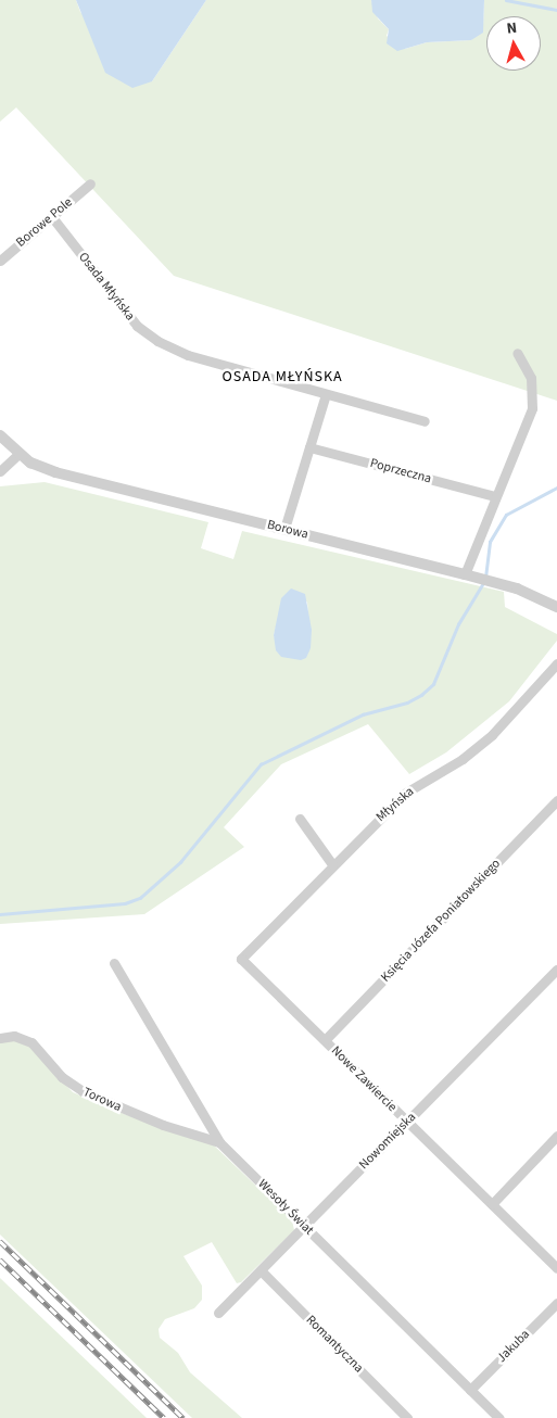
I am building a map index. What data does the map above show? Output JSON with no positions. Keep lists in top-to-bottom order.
{
  "streets": {
    "street": [
      "Borowe Pole",
      "Osada Młyńska",
      "Poprzeczna",
      "Borowa",
      "Młyńska",
      "Księcia Józefa Poniatowskiego",
      "Nowe Zawiercie",
      "Torowa",
      "Nowomiejska",
      "Wesoły Świat",
      "Romantyczna",
      "Jakuba"
    ]
  },
  "crossings": [
    ["Borowe Pole", "Osada Młyńska"],
    ["Młyńska", "Nowe Zawiercie"],
    ["Księcia Józefa Poniatowskiego", "Nowe Zawiercie"],
    ["Nowe Zawiercie", "Nowomiejska"],
    ["Torowa", "Wesoły Świat"],
    ["Nowomiejska", "Wesoły Świat"],
    ["Nowomiejska", "Romantyczna"],
    ["Wesoły Świat", "Jakuba"]
  ],
  "districts": ["OSADA MŁYŃSKA"],
  "north": "top"
}
